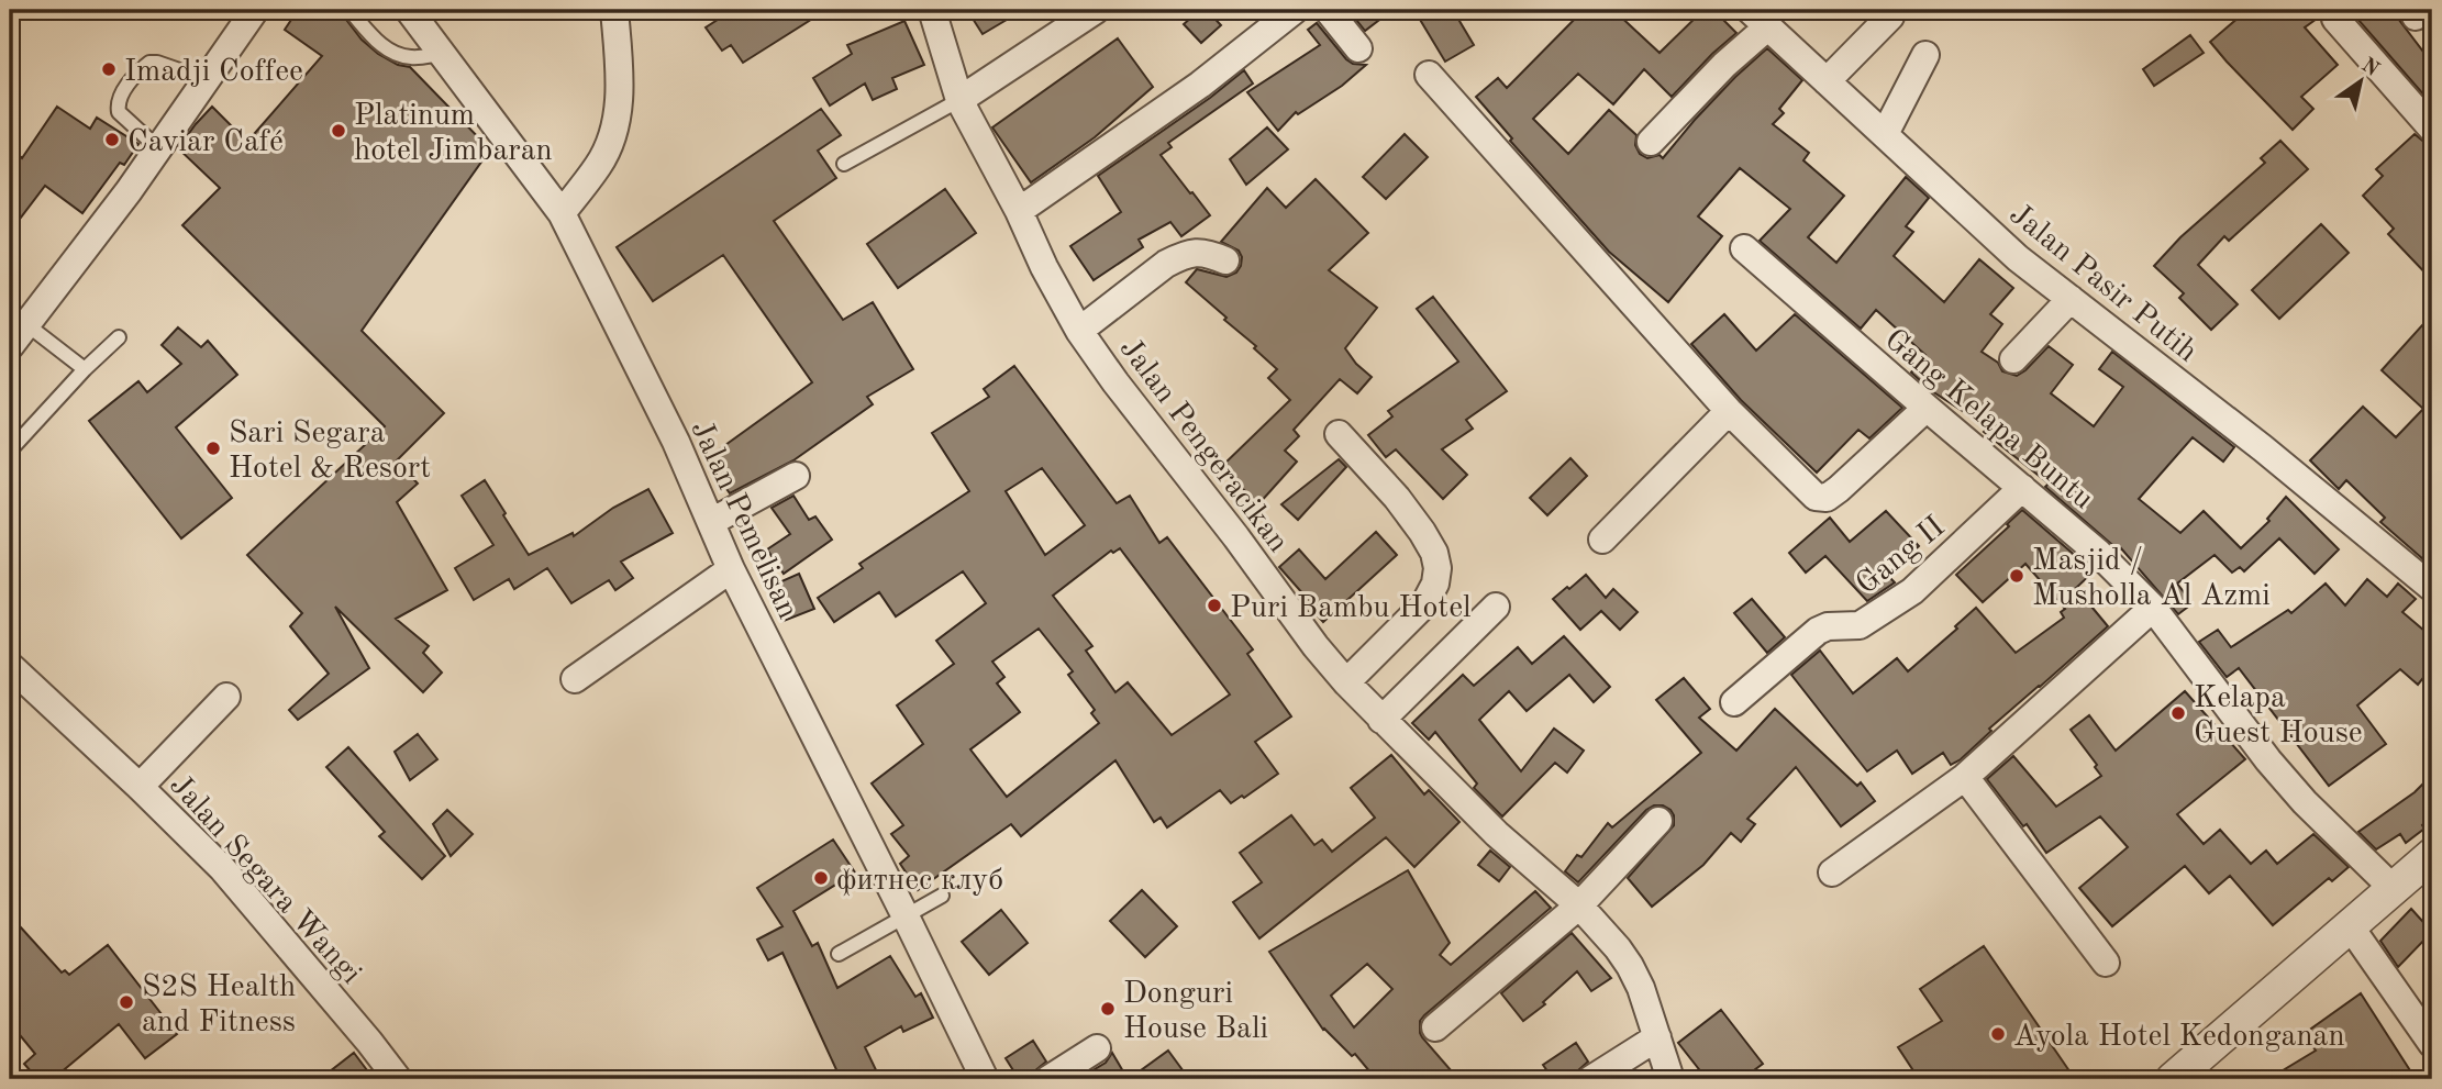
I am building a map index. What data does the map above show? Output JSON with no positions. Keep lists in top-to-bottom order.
{
  "streets": {
    "street": [
      "Jalan Pasir Putih",
      "Gang Kelapa Buntu",
      "Jalan Pengeracikan",
      "Jalan Pemelisan",
      "Gang II",
      "Jalan Segara Wangi"
    ]
  },
  "crossings": [
    ["Gang Kelapa Buntu", "Gang II"]
  ],
  "places": [
    "Imadji Coffee",
    "Platinum hotel Jimbaran",
    "Caviar Café",
    "Sari Segara Hotel & Resort",
    "Masjid / Musholla Al Azmi",
    "Puri Bambu Hotel",
    "Kelapa Guest House",
    "фитнес клуб",
    "S2S Health and Fitness",
    "Donguri House Bali",
    "Ayola Hotel Kedonganan"
  ],
  "north": "top right"
}
